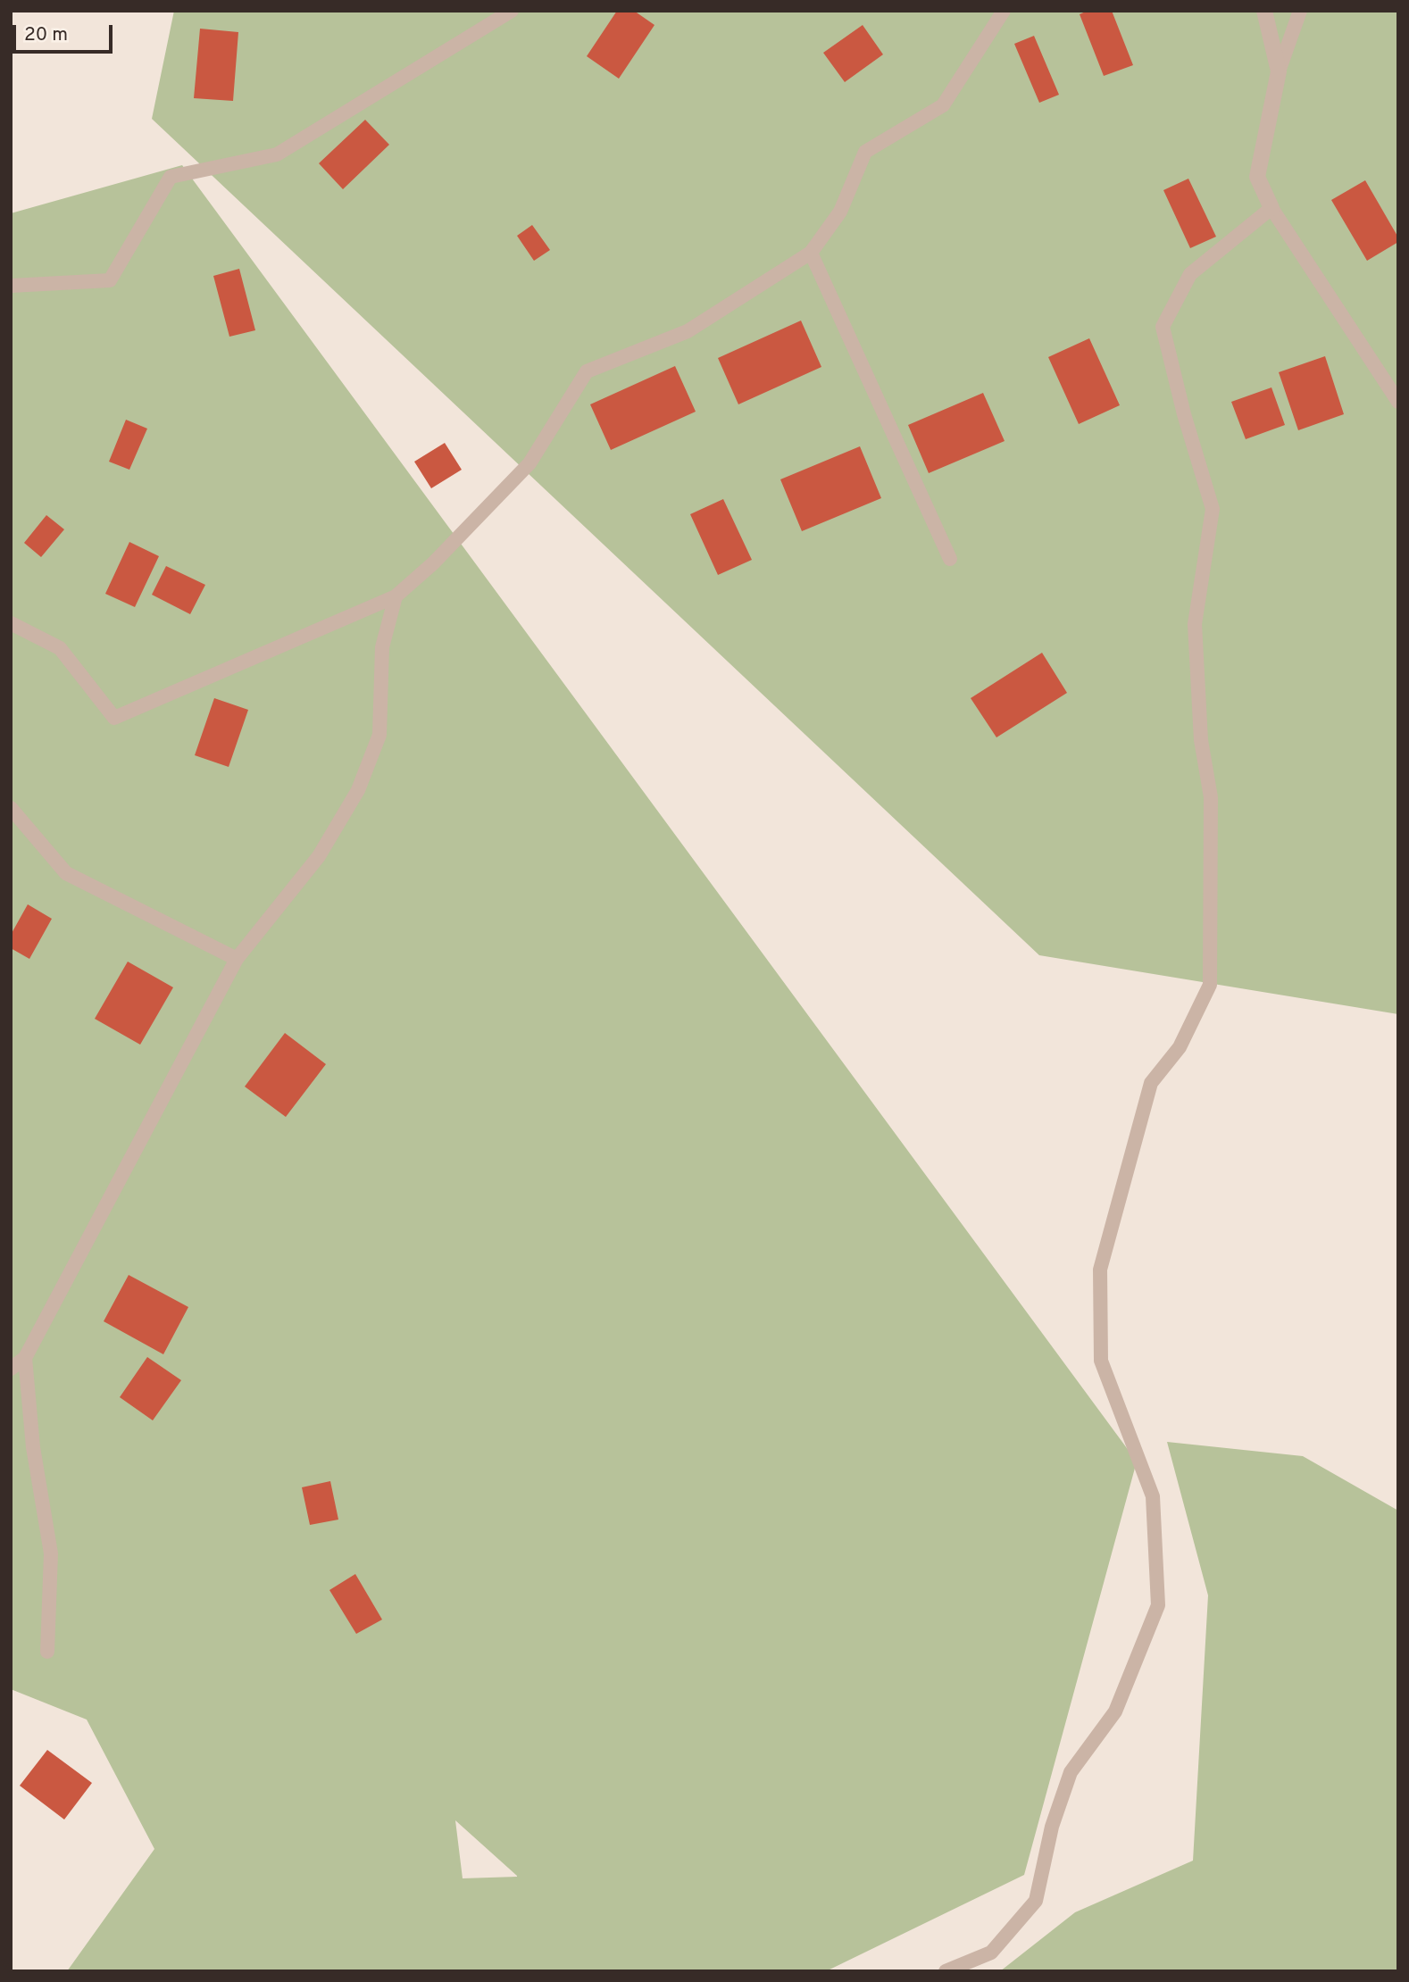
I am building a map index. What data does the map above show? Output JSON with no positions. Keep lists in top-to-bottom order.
{
  "scale_bar": "20 m"
}
